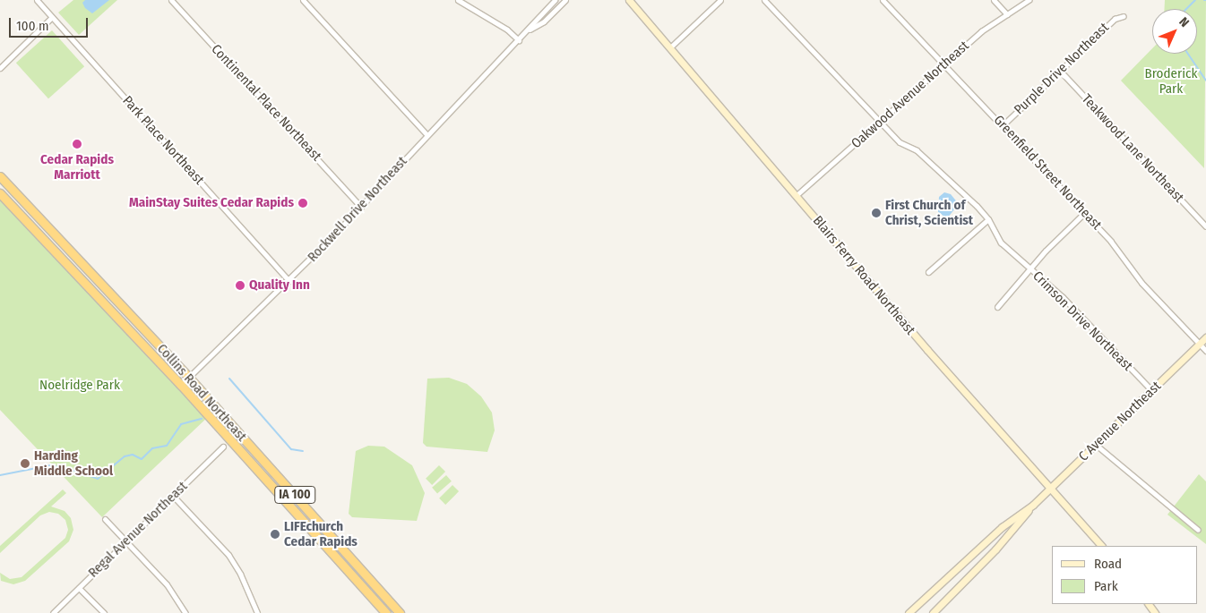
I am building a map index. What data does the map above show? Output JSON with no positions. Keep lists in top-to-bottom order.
{
  "streets": {
    "highway": ["Collins Road Northeast", "IA 100"],
    "main road": ["Blairs Ferry Road Northeast", "C Avenue Northeast"],
    "street": [
      "Purple Drive Northeast",
      "Oakwood Avenue Northeast",
      "Continental Place Northeast",
      "Park Place Northeast",
      "Teakwood Lane Northeast",
      "Greenfield Street Northeast",
      "Rockwell Drive Northeast",
      "Crimson Drive Northeast",
      "Regal Avenue Northeast"
    ]
  },
  "crossings": [
    ["Purple Drive Northeast", "Teakwood Lane Northeast"],
    ["Purple Drive Northeast", "Greenfield Street Northeast"],
    ["Oakwood Avenue Northeast", "Greenfield Street Northeast"],
    ["Oakwood Avenue Northeast", "Blairs Ferry Road Northeast"],
    ["Oakwood Avenue Northeast", "Crimson Drive Northeast"],
    ["Continental Place Northeast", "Rockwell Drive Northeast"],
    ["Park Place Northeast", "Rockwell Drive Northeast"],
    ["Greenfield Street Northeast", "C Avenue Northeast"],
    ["Rockwell Drive Northeast", "Collins Road Northeast"],
    ["Blairs Ferry Road Northeast", "C Avenue Northeast"],
    ["Crimson Drive Northeast", "C Avenue Northeast"]
  ],
  "parks": ["Broderick Park", "Noelridge Park"],
  "places": [
    "Cedar Rapids Marriott",
    "MainStay Suites Cedar Rapids",
    "First Church of Christ, Scientist",
    "Quality Inn",
    "Harding Middle School",
    "LIFEchurch Cedar Rapids"
  ],
  "legend": ["Road", "Park"],
  "scale_bar": "100 m",
  "north": "top right"
}
